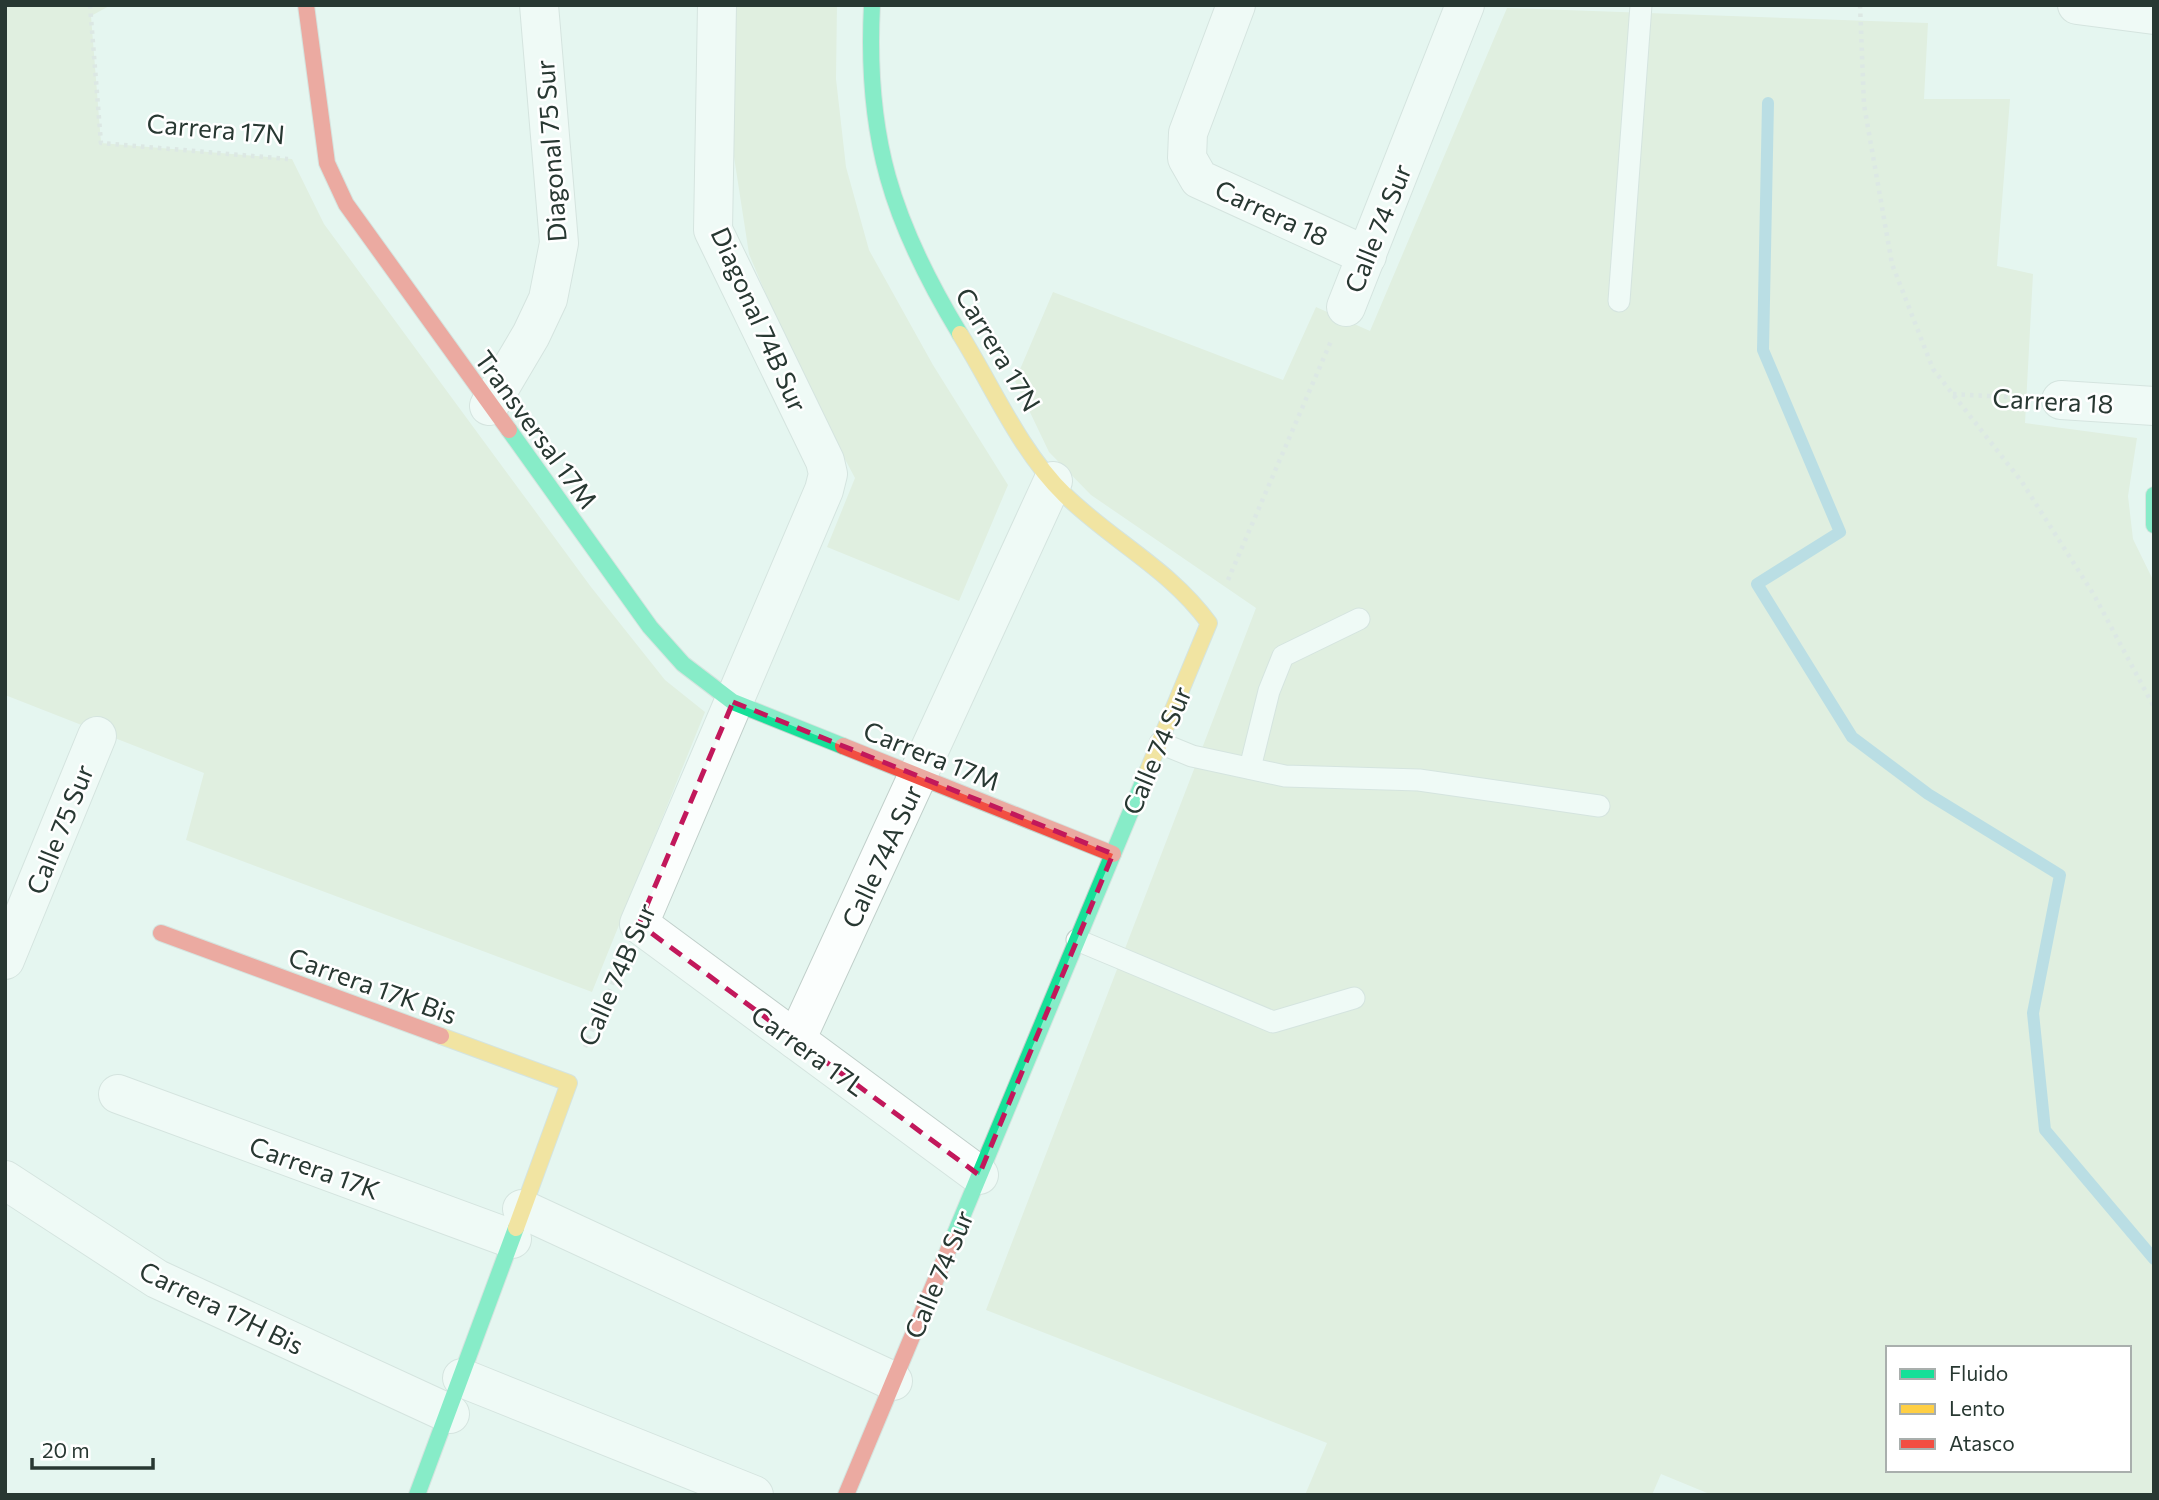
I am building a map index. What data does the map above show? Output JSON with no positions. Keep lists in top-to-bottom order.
{
  "streets": {
    "street": [
      "Carrera 17N",
      "Diagonal 75 Sur",
      "Carrera 18",
      "Calle 74 Sur",
      "Diagonal 74B Sur",
      "Transversal 17M",
      "Carrera 17M",
      "Calle 75 Sur",
      "Calle 74A Sur",
      "Calle 74B Sur",
      "Carrera 17K Bis",
      "Carrera 17L",
      "Carrera 17K",
      "Carrera 17H Bis"
    ]
  },
  "crossings": [
    ["Carrera 17N", "Calle 74 Sur"],
    ["Carrera 17N", "Transversal 17M"],
    ["Carrera 17N", "Calle 74A Sur"],
    ["Diagonal 75 Sur", "Transversal 17M"],
    ["Carrera 18", "Calle 74 Sur"],
    ["Calle 74 Sur", "Carrera 17M"],
    ["Calle 74 Sur", "Carrera 17L"],
    ["Calle 74 Sur", "Carrera 17K"],
    ["Diagonal 74B Sur", "Calle 74B Sur"],
    ["Transversal 17M", "Carrera 17M"],
    ["Transversal 17M", "Calle 74B Sur"],
    ["Carrera 17M", "Calle 74A Sur"],
    ["Carrera 17M", "Calle 74B Sur"],
    ["Calle 74A Sur", "Carrera 17L"],
    ["Calle 74B Sur", "Carrera 17K Bis"],
    ["Calle 74B Sur", "Carrera 17L"]
  ],
  "legend": ["Fluido", "Lento", "Atasco"],
  "scale_bar": "20 m"
}
